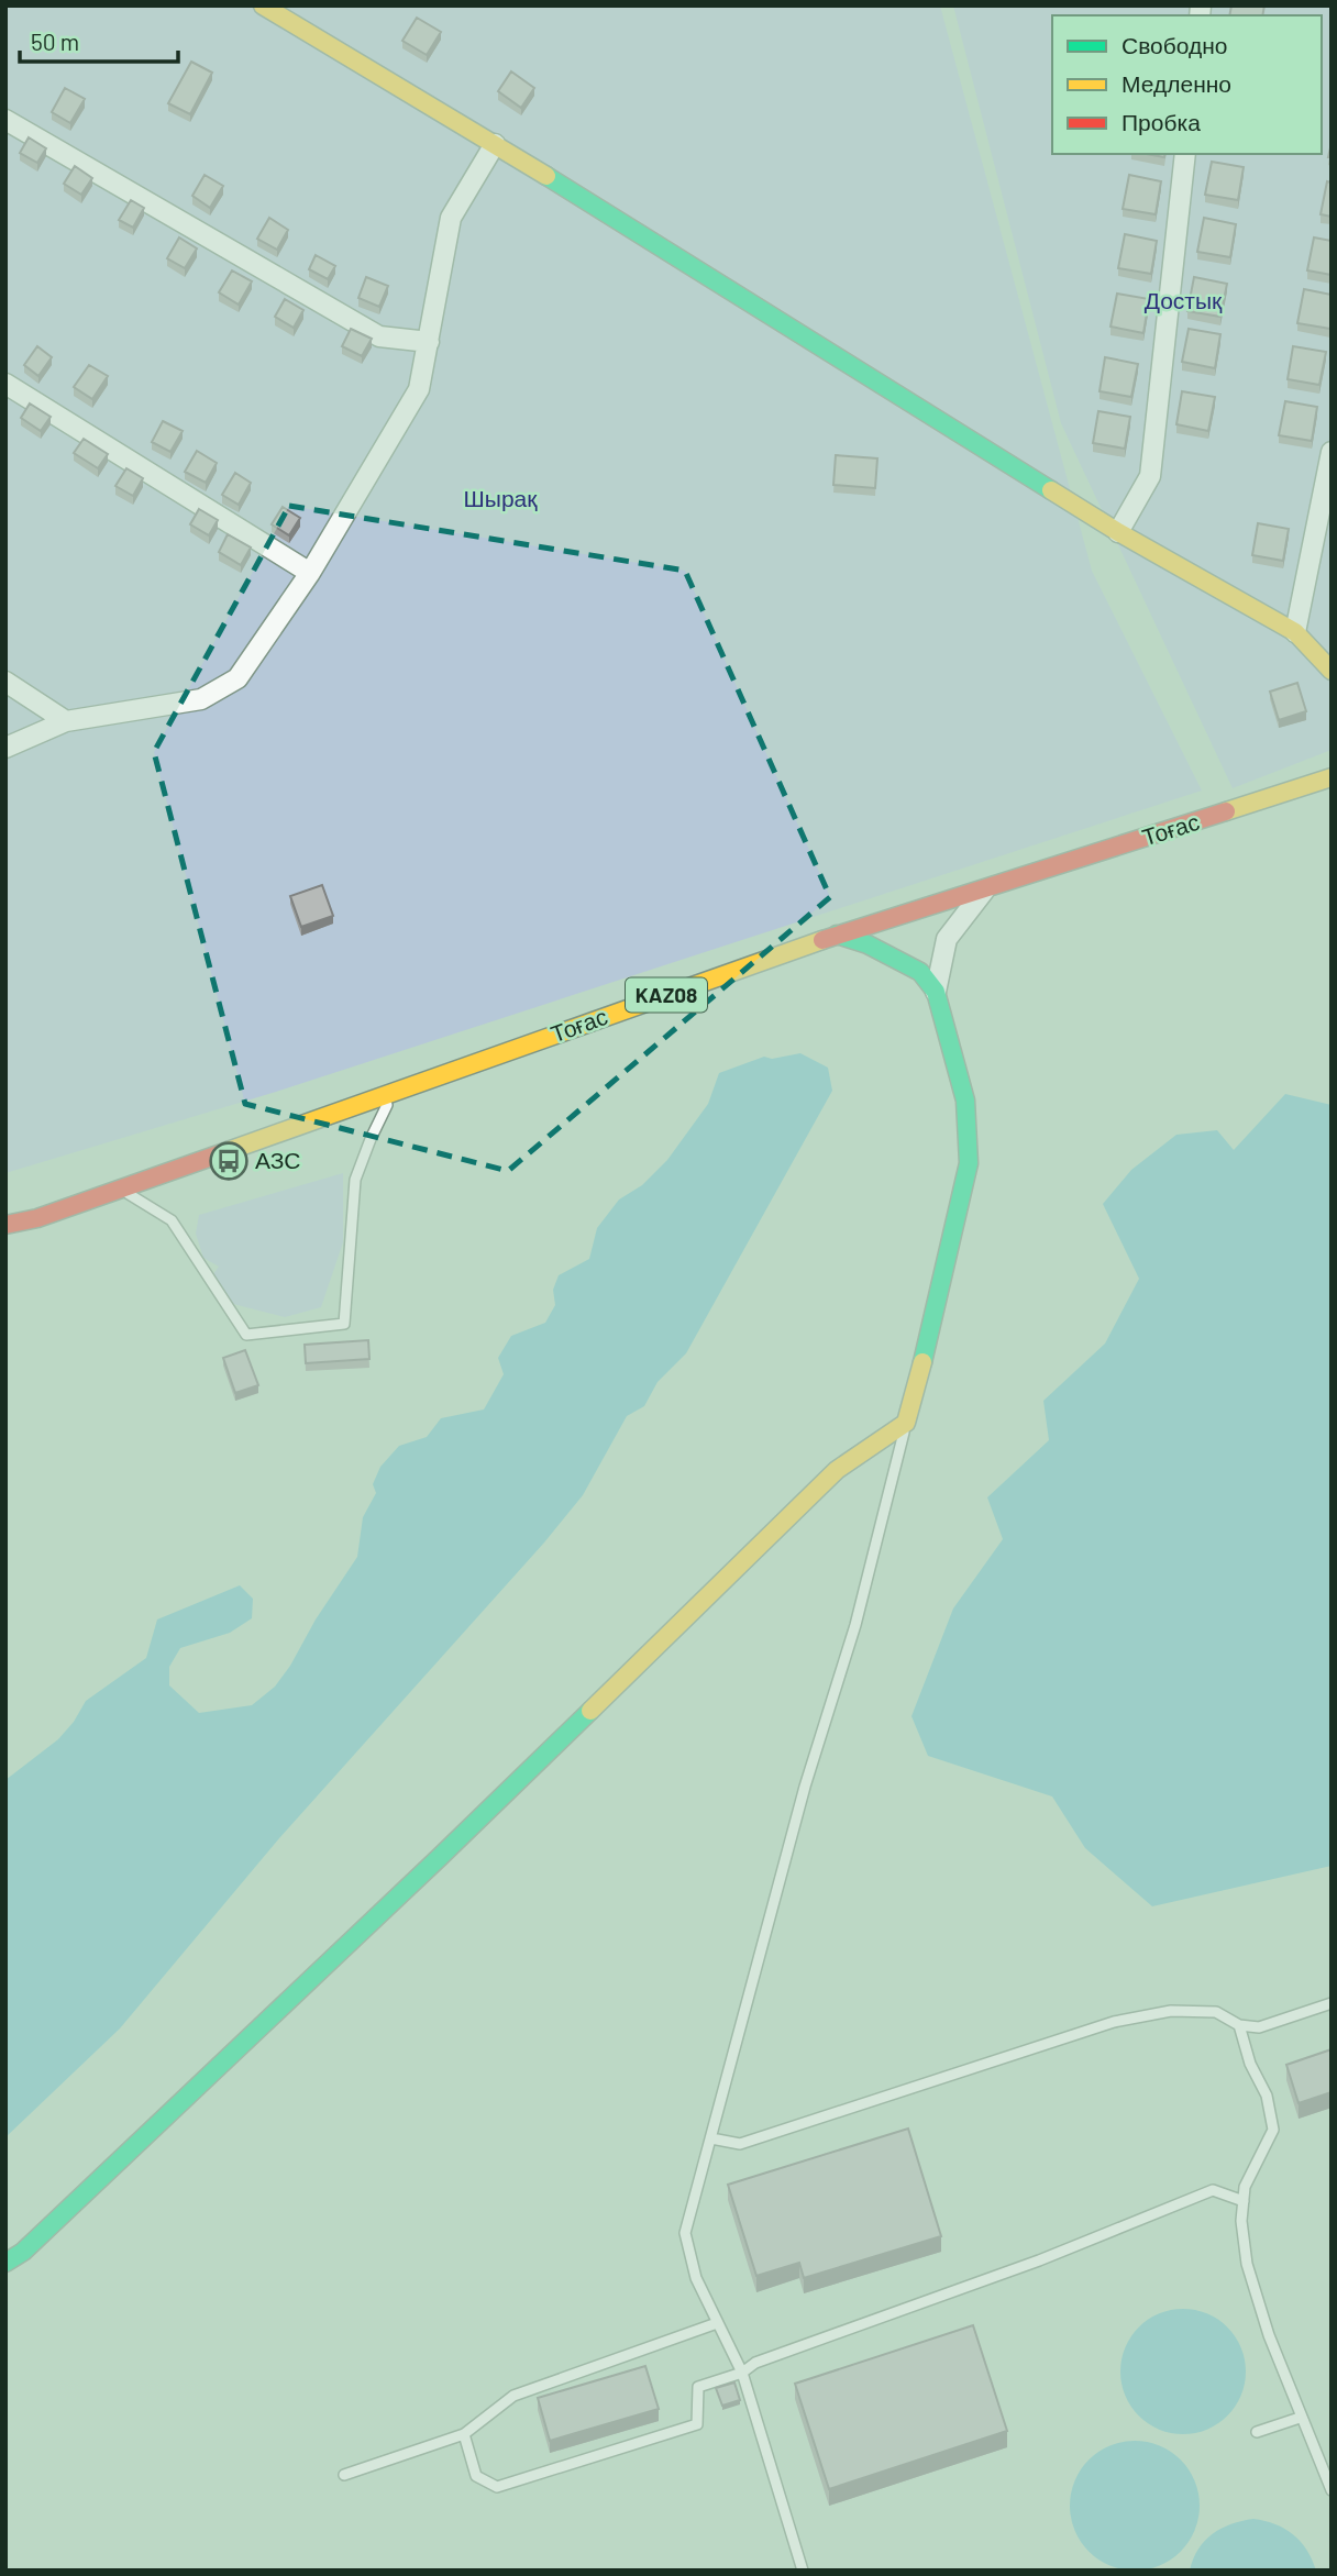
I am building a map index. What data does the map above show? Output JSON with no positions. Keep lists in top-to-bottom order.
{
  "streets": {
    "main road": ["Тоғас", "KAZ08"]
  },
  "parks": ["Достық", "Шырақ"],
  "places": {
    "bus stop": ["АЗС"]
  },
  "legend": ["Свободно", "Медленно", "Пробка"],
  "scale_bar": "50 m"
}
